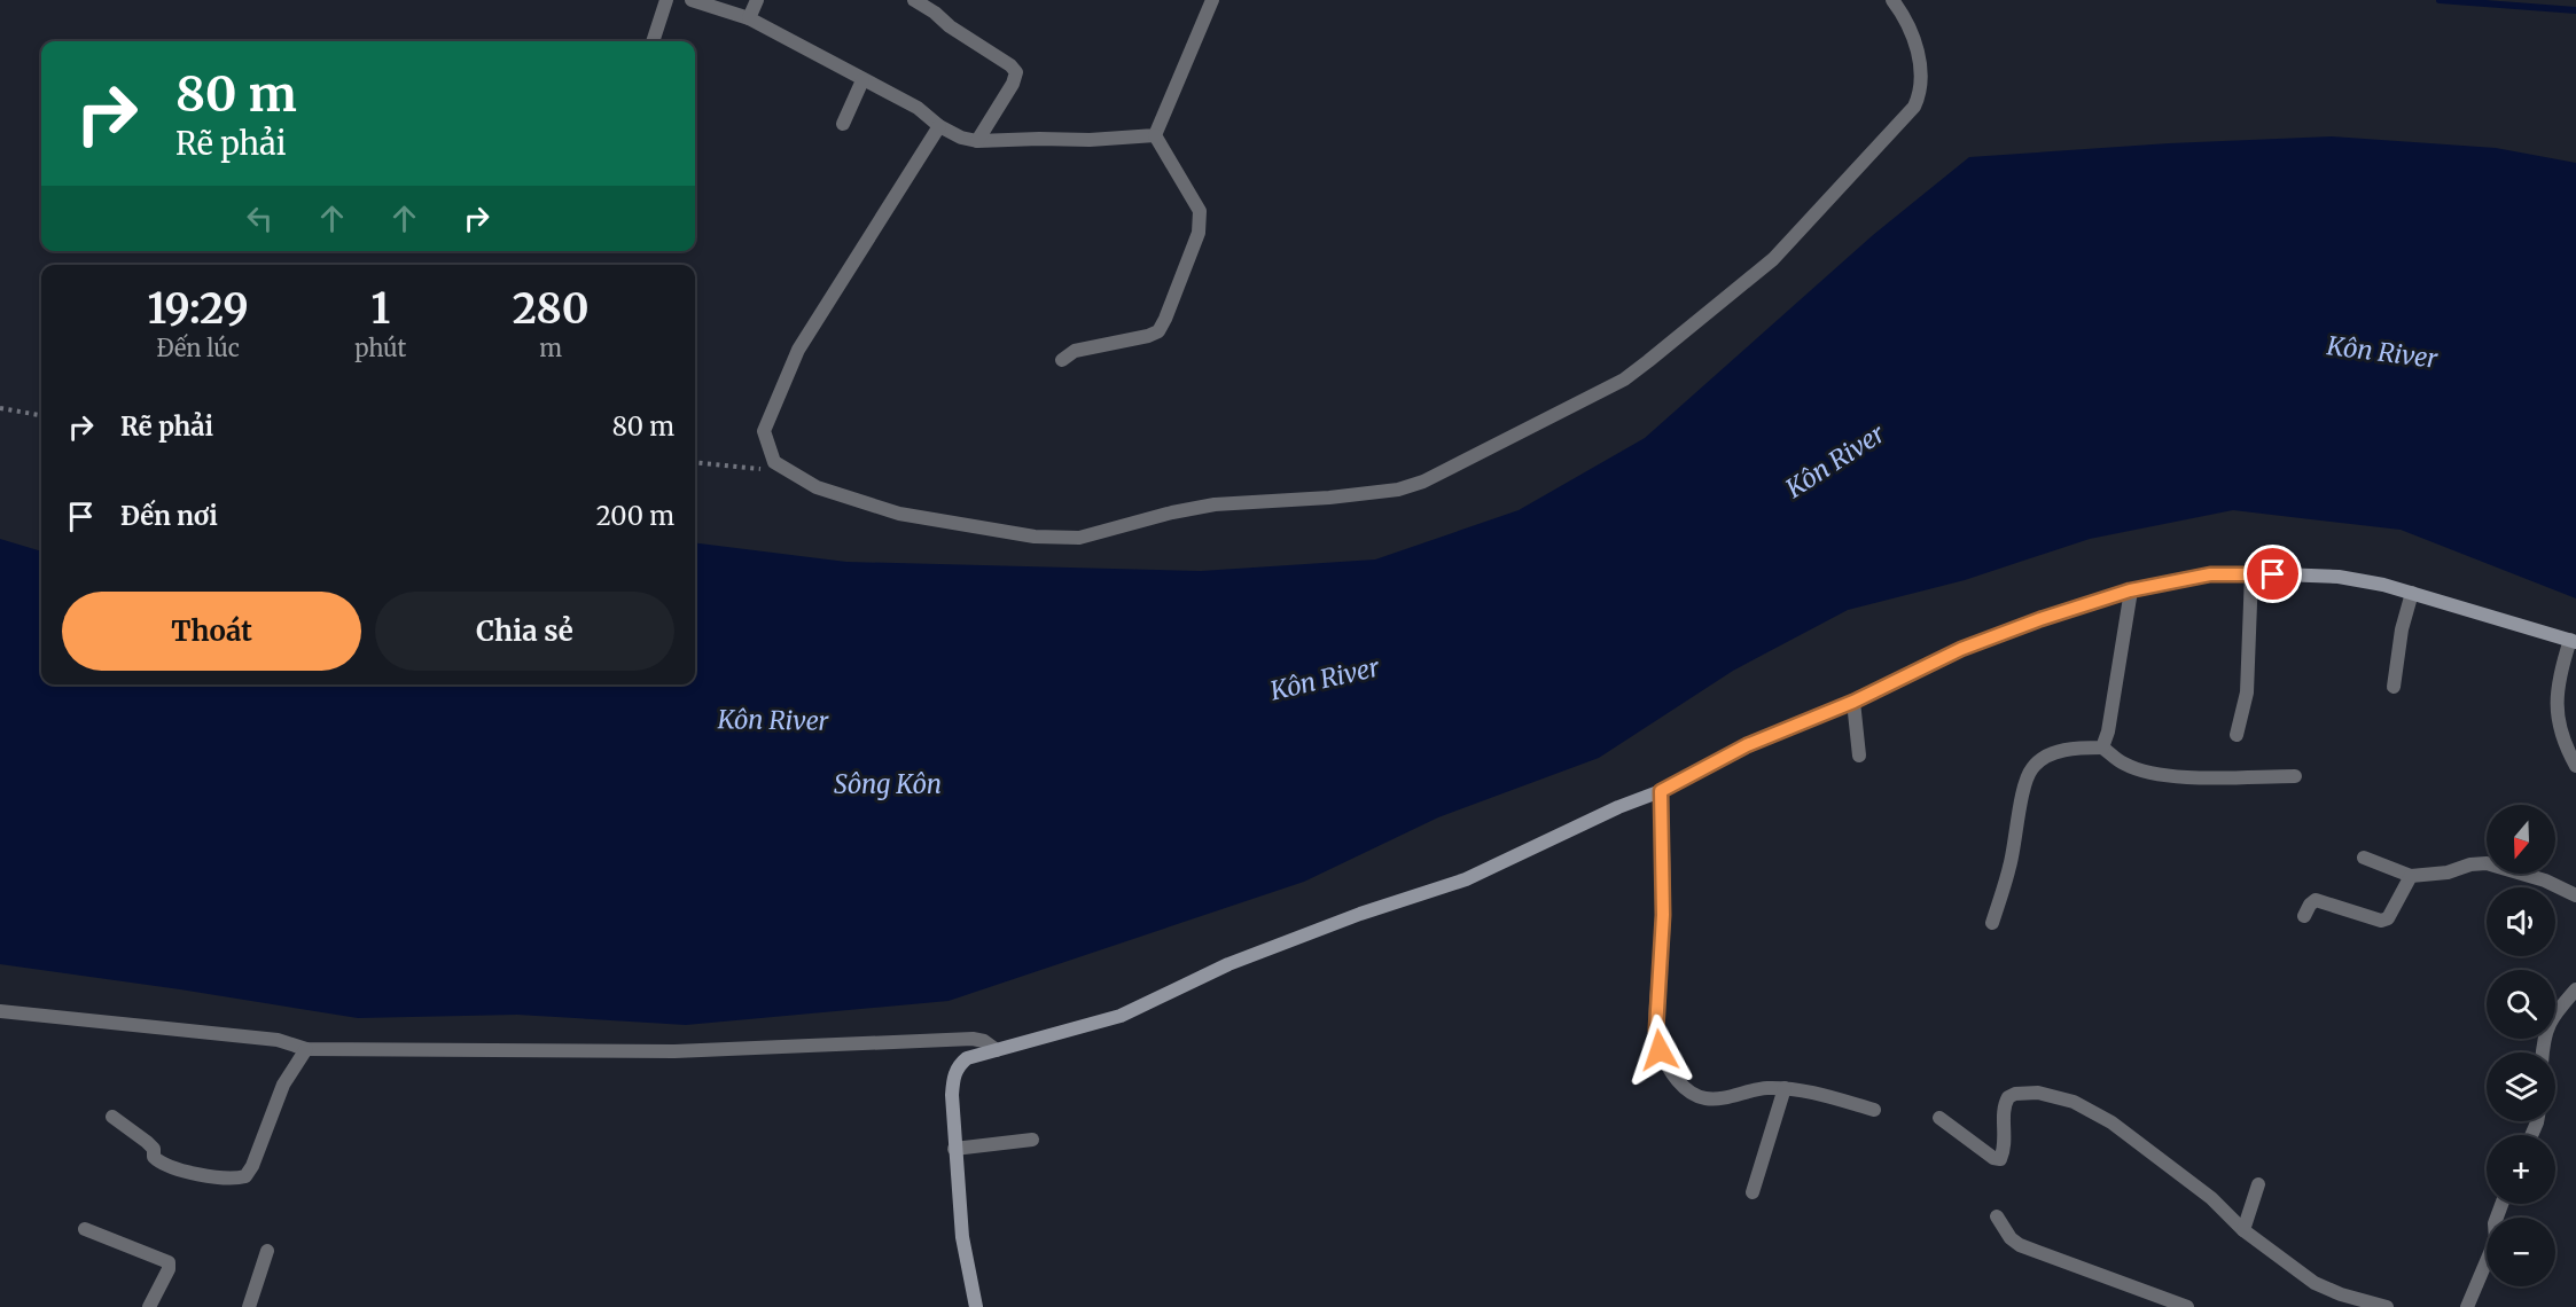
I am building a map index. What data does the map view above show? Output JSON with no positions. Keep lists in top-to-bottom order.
{
  "water": ["Kôn River", "Sông Kôn"],
  "north": "bottom",
  "page": {
    "turn": ["80 m", "Rẽ phải"],
    "eta": [
      "19:29",
      "Đến lúc",
      "1",
      "phút",
      "280",
      "m"
    ],
    "list": [
      {
        "name": "Rẽ phải",
        "value": "80 m"
      },
      {
        "name": "Đến nơi",
        "value": "200 m"
      }
    ],
    "buttons": ["Thoát", "Chia sẻ"],
    "map_buttons": ["+", "−"]
  }
}
